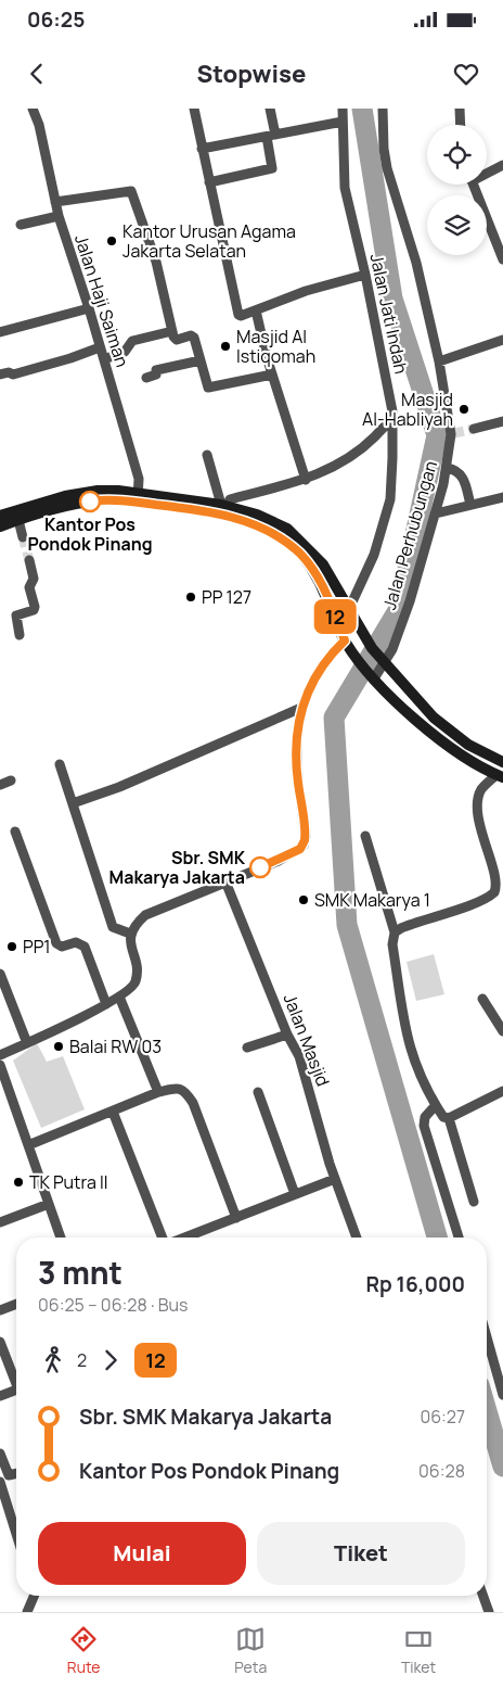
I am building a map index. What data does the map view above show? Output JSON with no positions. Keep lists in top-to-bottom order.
{
  "streets": {
    "street": [
      "Jalan Haji Saiman",
      "Jalan Jati Indah",
      "Jalan Perhubungan",
      "Jalan Masjid"
    ]
  },
  "places": [
    "Kantor Urusan Agama Jakarta Selatan",
    "Masjid Al Istiqomah",
    "Masjid Al-Habliyah",
    "Kantor Pos Pondok Pinang",
    "PP 127",
    "Sbr. SMK Makarya Jakarta",
    "SMK Makarya 1",
    "PP1",
    "Balai RW 03",
    "TK Putra II"
  ],
  "lines": ["bus line 12"],
  "page": {
    "status": "06:25",
    "header": "Stopwise",
    "on_map": "12",
    "heading": ["3 mnt", "06:25 – 06:28 · Bus", "Rp 16,000"],
    "legs": ["2", "12"],
    "list": [
      {
        "name": "Sbr. SMK Makarya Jakarta",
        "value": "06:27"
      },
      {
        "name": "Kantor Pos Pondok Pinang",
        "value": "06:28"
      }
    ],
    "buttons": ["Mulai", "Tiket"],
    "tabs": ["Rute", "Peta", "Tiket"]
  }
}
